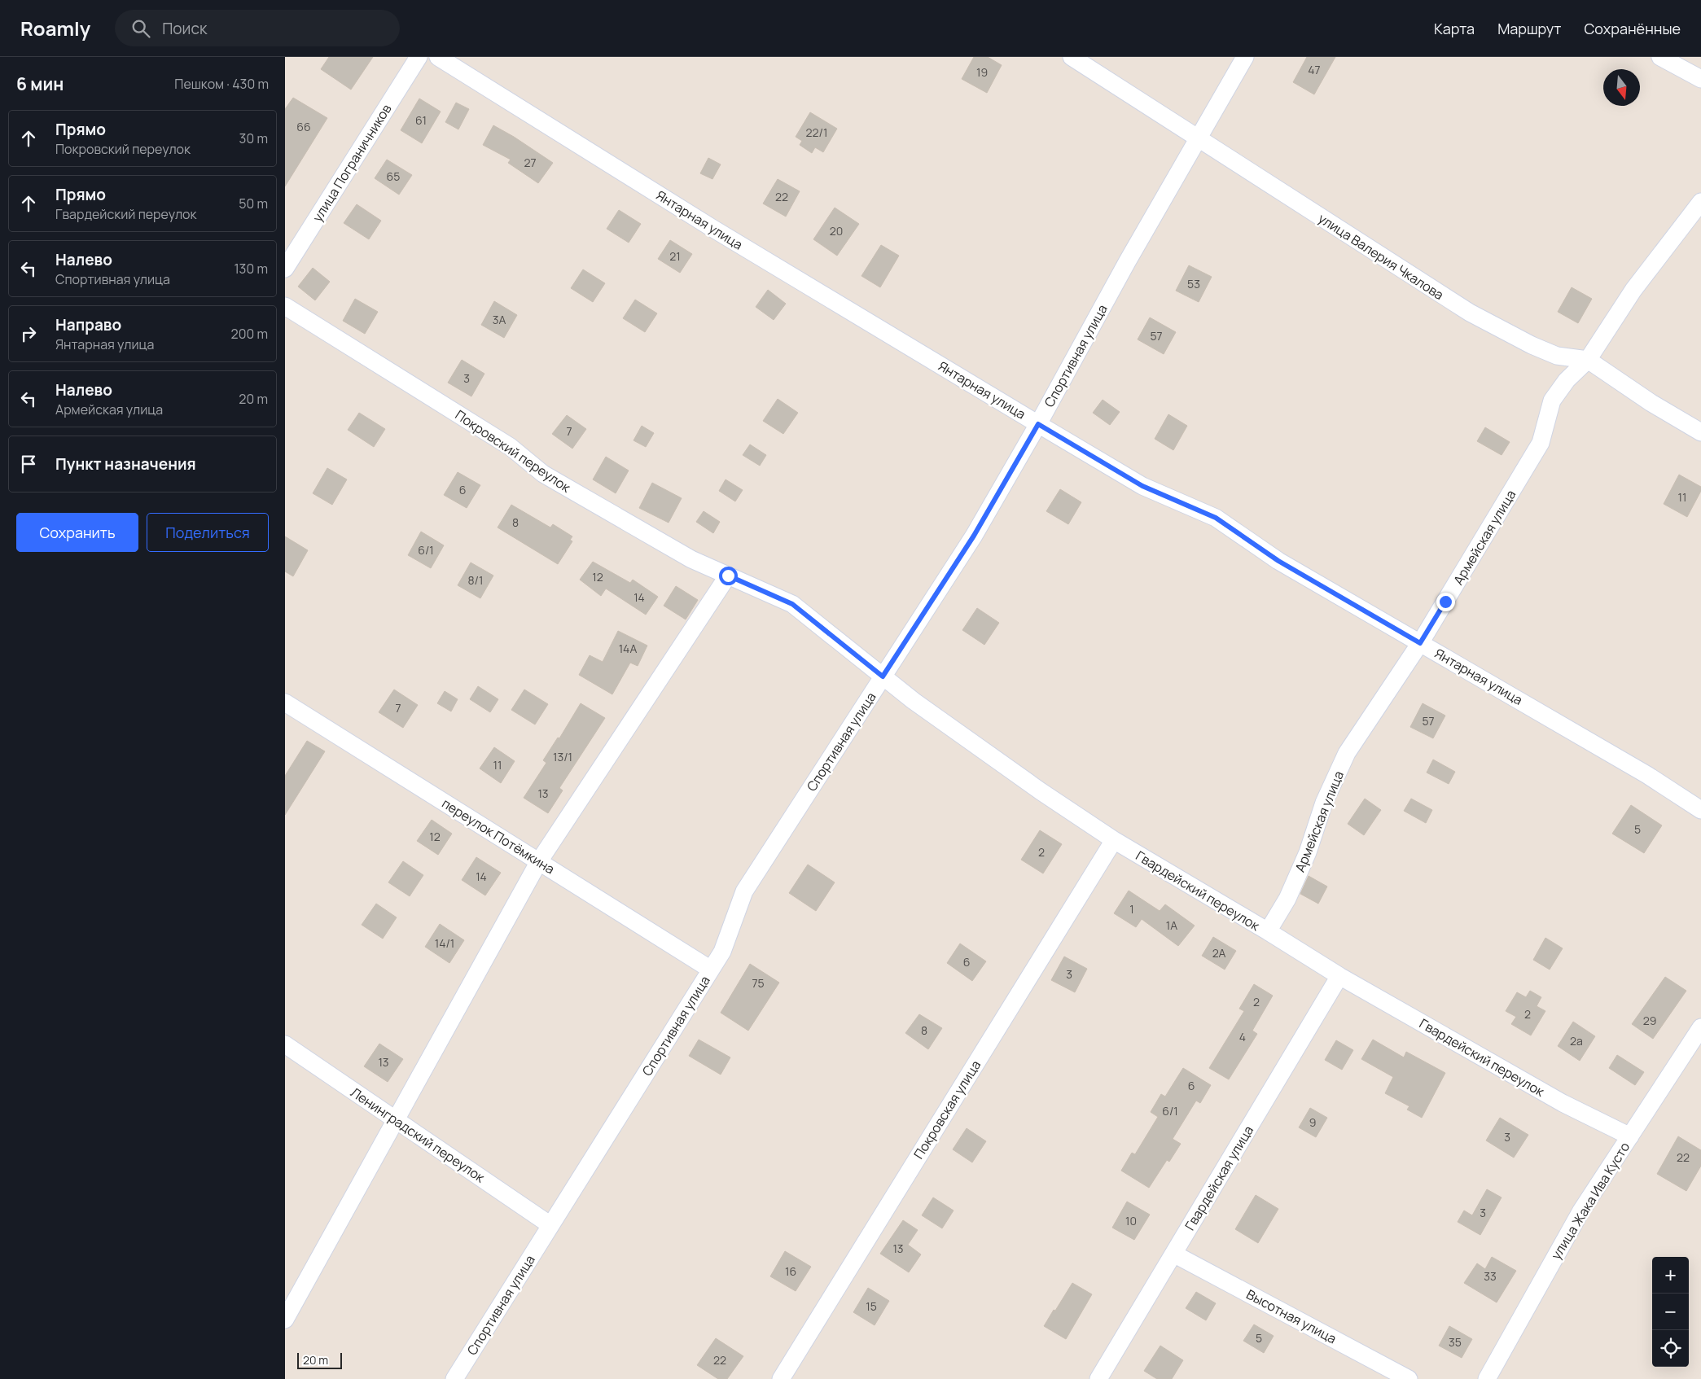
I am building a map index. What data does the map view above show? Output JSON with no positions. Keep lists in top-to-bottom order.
{
  "streets": {
    "street": [
      "улица Пограничников",
      "Янтарная улица",
      "улица Валерия Чкалова",
      "Спортивная улица",
      "Покровский переулок",
      "Армейская улица",
      "переулок Потёмкина",
      "Гвардейский переулок",
      "Покровская улица",
      "Ленинградский переулок",
      "Гвардейская улица",
      "улица Жака Ива Кусто",
      "Высотная улица"
    ]
  },
  "crossings": [
    ["Янтарная улица", "Спортивная улица"],
    ["Янтарная улица", "Армейская улица"],
    ["улица Валерия Чкалова", "Спортивная улица"],
    ["улица Валерия Чкалова", "Армейская улица"],
    ["Спортивная улица", "переулок Потёмкина"],
    ["Спортивная улица", "Гвардейский переулок"],
    ["Спортивная улица", "Ленинградский переулок"],
    ["Покровский переулок", "Гвардейский переулок"],
    ["Армейская улица", "Гвардейский переулок"],
    ["Гвардейский переулок", "Покровская улица"],
    ["Гвардейский переулок", "Гвардейская улица"],
    ["Гвардейский переулок", "улица Жака Ива Кусто"],
    ["Гвардейская улица", "Высотная улица"]
  ],
  "house_numbers": [
    "47",
    "19",
    "61",
    "66",
    "22/1",
    "27",
    "65",
    "22",
    "20",
    "21",
    "53",
    "3А",
    "57",
    "3",
    "7",
    "6",
    "11",
    "8",
    "6/1",
    "12",
    "8/1",
    "14",
    "14А",
    "7",
    "57",
    "13/1",
    "11",
    "13",
    "5",
    "12",
    "2",
    "14",
    "1",
    "1А",
    "14/1",
    "2А",
    "6",
    "3",
    "75",
    "2",
    "2",
    "29",
    "8",
    "4",
    "2а",
    "13",
    "6",
    "6/1",
    "9",
    "3",
    "22",
    "3",
    "10",
    "13",
    "16",
    "33",
    "15",
    "5",
    "35",
    "22"
  ],
  "scale_bar": "20 m",
  "north": "bottom",
  "page": {
    "header": "Roamly",
    "search": "Поиск",
    "nav": ["Карта", "Маршрут", "Сохранённые"],
    "heading": ["6 мин", "Пешком · 430 m"],
    "list": [
      ["Прямо", "Покровский переулок", "30 m"],
      ["Прямо", "Гвардейский переулок", "50 m"],
      ["Налево", "Спортивная улица", "130 m"],
      ["Направо", "Янтарная улица", "200 m"],
      ["Налево", "Армейская улица", "20 m"],
      "Пункт назначения"
    ],
    "buttons": ["Сохранить", "Поделиться"],
    "map_buttons": ["+", "−"],
    "scale": "20 m"
  }
}
